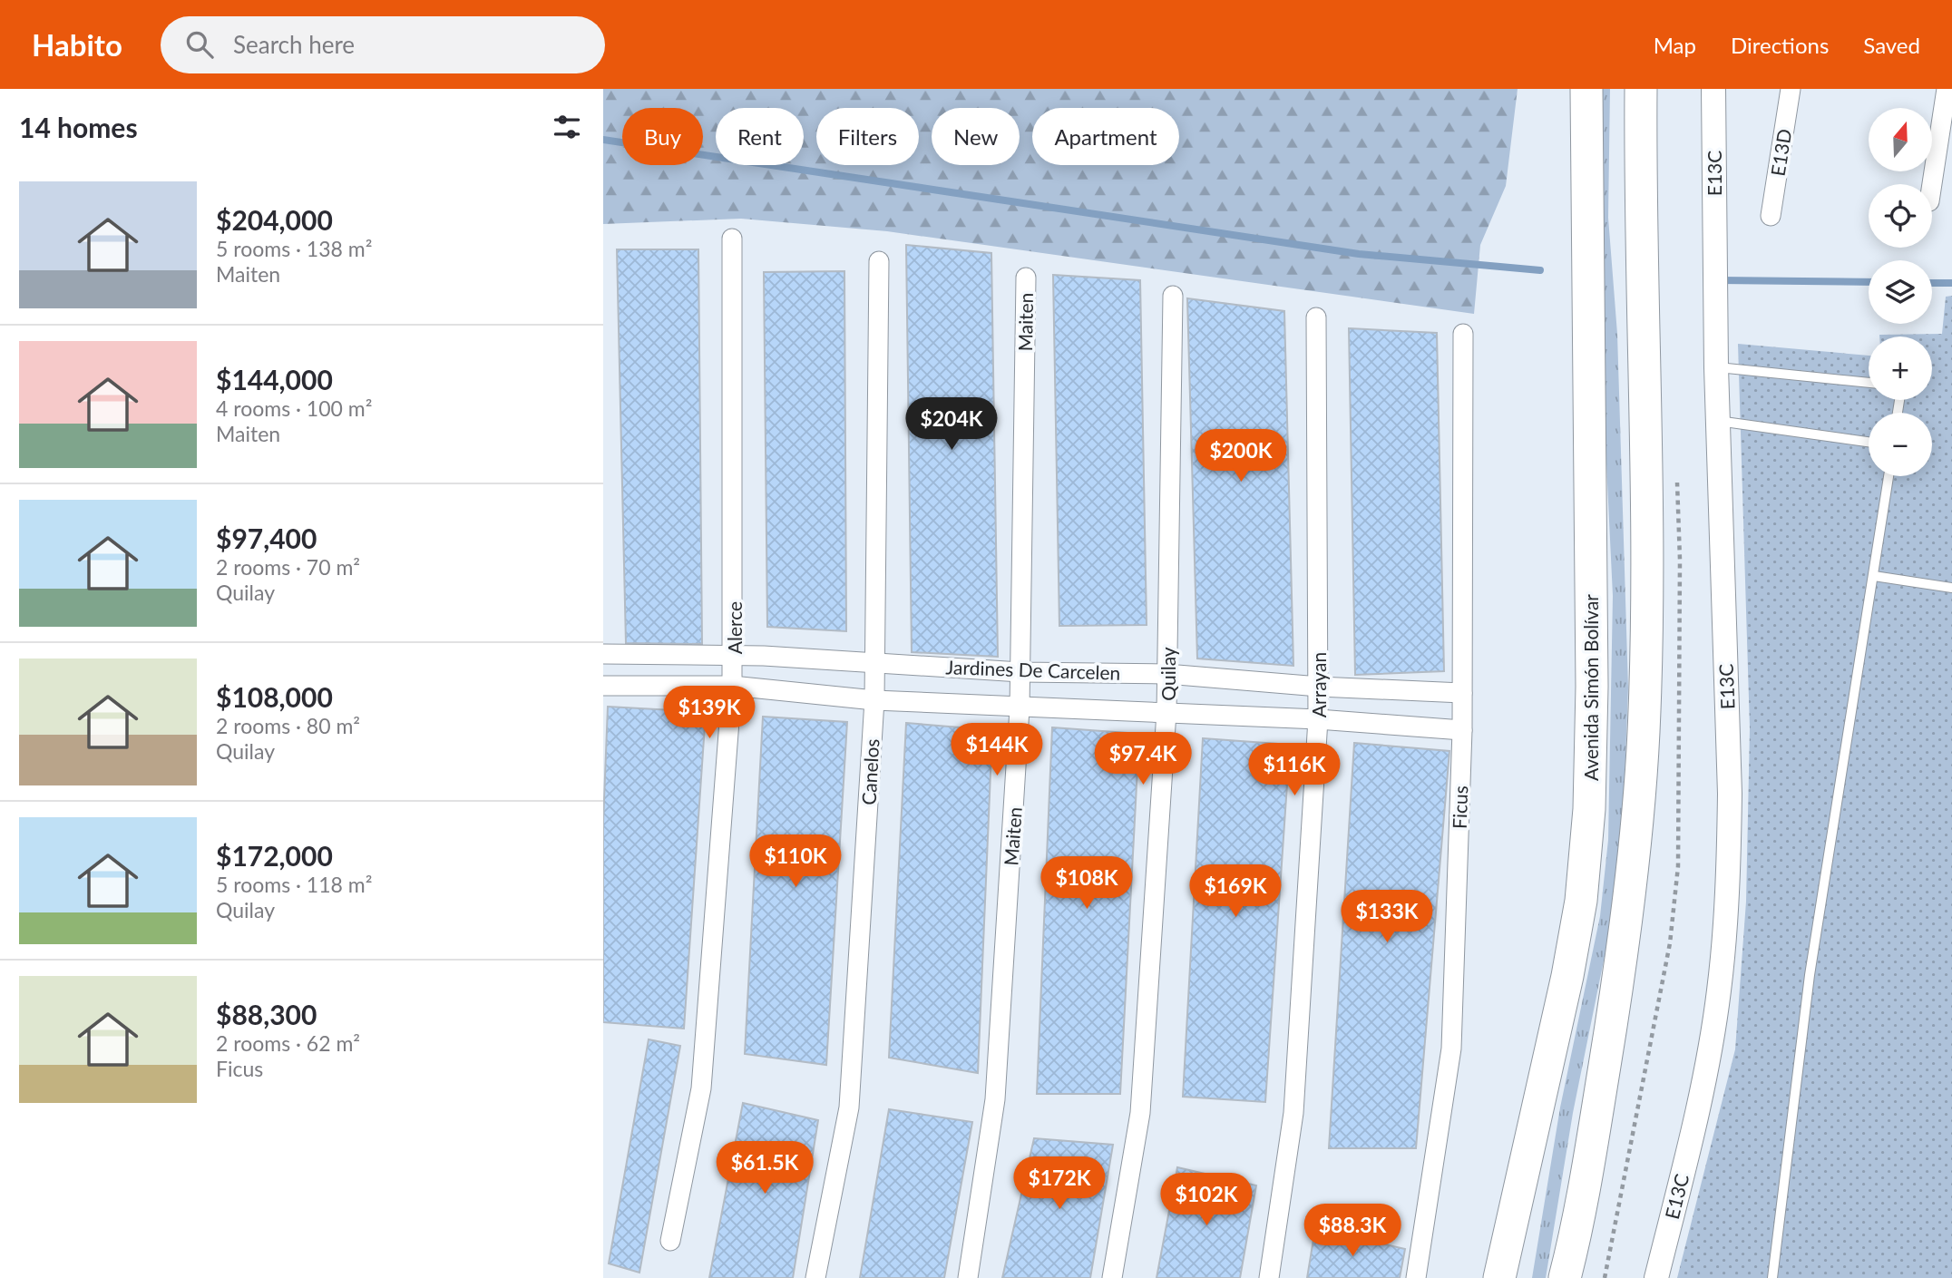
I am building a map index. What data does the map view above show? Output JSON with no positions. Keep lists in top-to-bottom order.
{
  "streets": {
    "highway": ["Avenida Simón Bolívar"],
    "street": [
      "E13D",
      "E13C",
      "Maiten",
      "Alerce",
      "Jardines De Carcelen",
      "Quilay",
      "Arrayan",
      "Canelos",
      "Ficus"
    ]
  },
  "crossings": [
    ["Maiten", "Jardines De Carcelen"],
    ["Alerce", "Jardines De Carcelen"],
    ["Jardines De Carcelen", "Quilay"],
    ["Jardines De Carcelen", "Arrayan"],
    ["Jardines De Carcelen", "Canelos"],
    ["Jardines De Carcelen", "Ficus"]
  ],
  "north": "top",
  "page": {
    "header": "Habito",
    "search": "Search here",
    "nav": ["Map", "Directions", "Saved"],
    "heading": "14 homes",
    "map_buttons": ["+", "−"],
    "chip": [
      "Buy",
      "Rent",
      "Filters",
      "New",
      "Apartment"
    ],
    "list": [
      {
        "name": "$204,000",
        "note": "5 rooms · 138 m² · Maiten"
      },
      {
        "name": "$144,000",
        "note": "4 rooms · 100 m² · Maiten"
      },
      {
        "name": "$97,400",
        "note": "2 rooms · 70 m² · Quilay"
      },
      {
        "name": "$108,000",
        "note": "2 rooms · 80 m² · Quilay"
      },
      {
        "name": "$172,000",
        "note": "5 rooms · 118 m² · Quilay"
      },
      {
        "name": "$88,300",
        "note": "2 rooms · 62 m² · Ficus"
      }
    ],
    "price": [
      "$204K",
      "$200K",
      "$139K",
      "$144K",
      "$97.4K",
      "$116K",
      "$110K",
      "$108K",
      "$169K",
      "$133K",
      "$61.5K",
      "$172K",
      "$102K",
      "$88.3K"
    ]
  }
}
